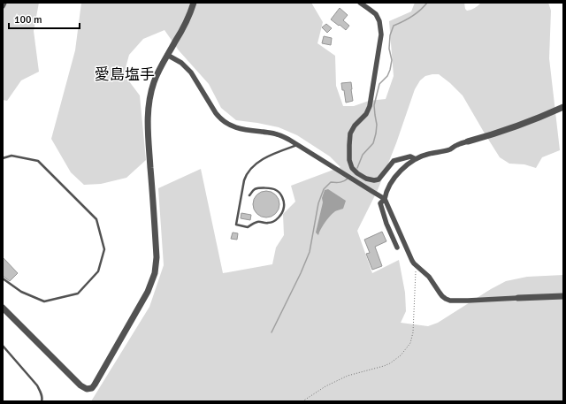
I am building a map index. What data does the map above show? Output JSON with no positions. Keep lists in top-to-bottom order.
{
  "districts": ["愛島塩手"],
  "scale_bar": "100 m"
}
